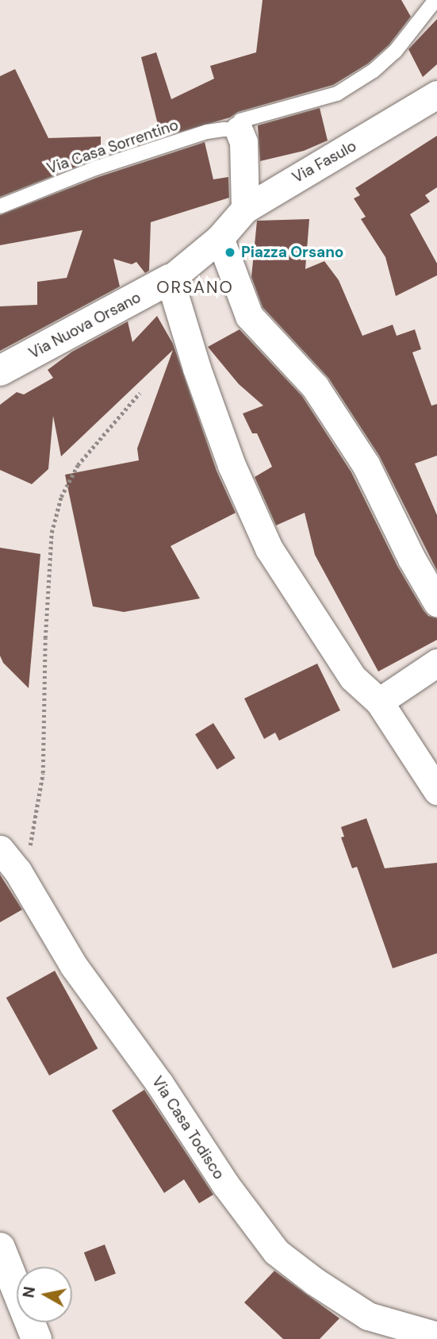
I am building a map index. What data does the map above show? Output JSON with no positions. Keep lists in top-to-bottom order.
{
  "streets": {
    "street": ["Via Fasulo", "Via Nuova Orsano", "Via Casa Todisco"],
    "lane": ["Via Casa Sorrentino"]
  },
  "districts": ["ORSANO"],
  "places": ["Piazza Orsano"],
  "north": "left"
}
